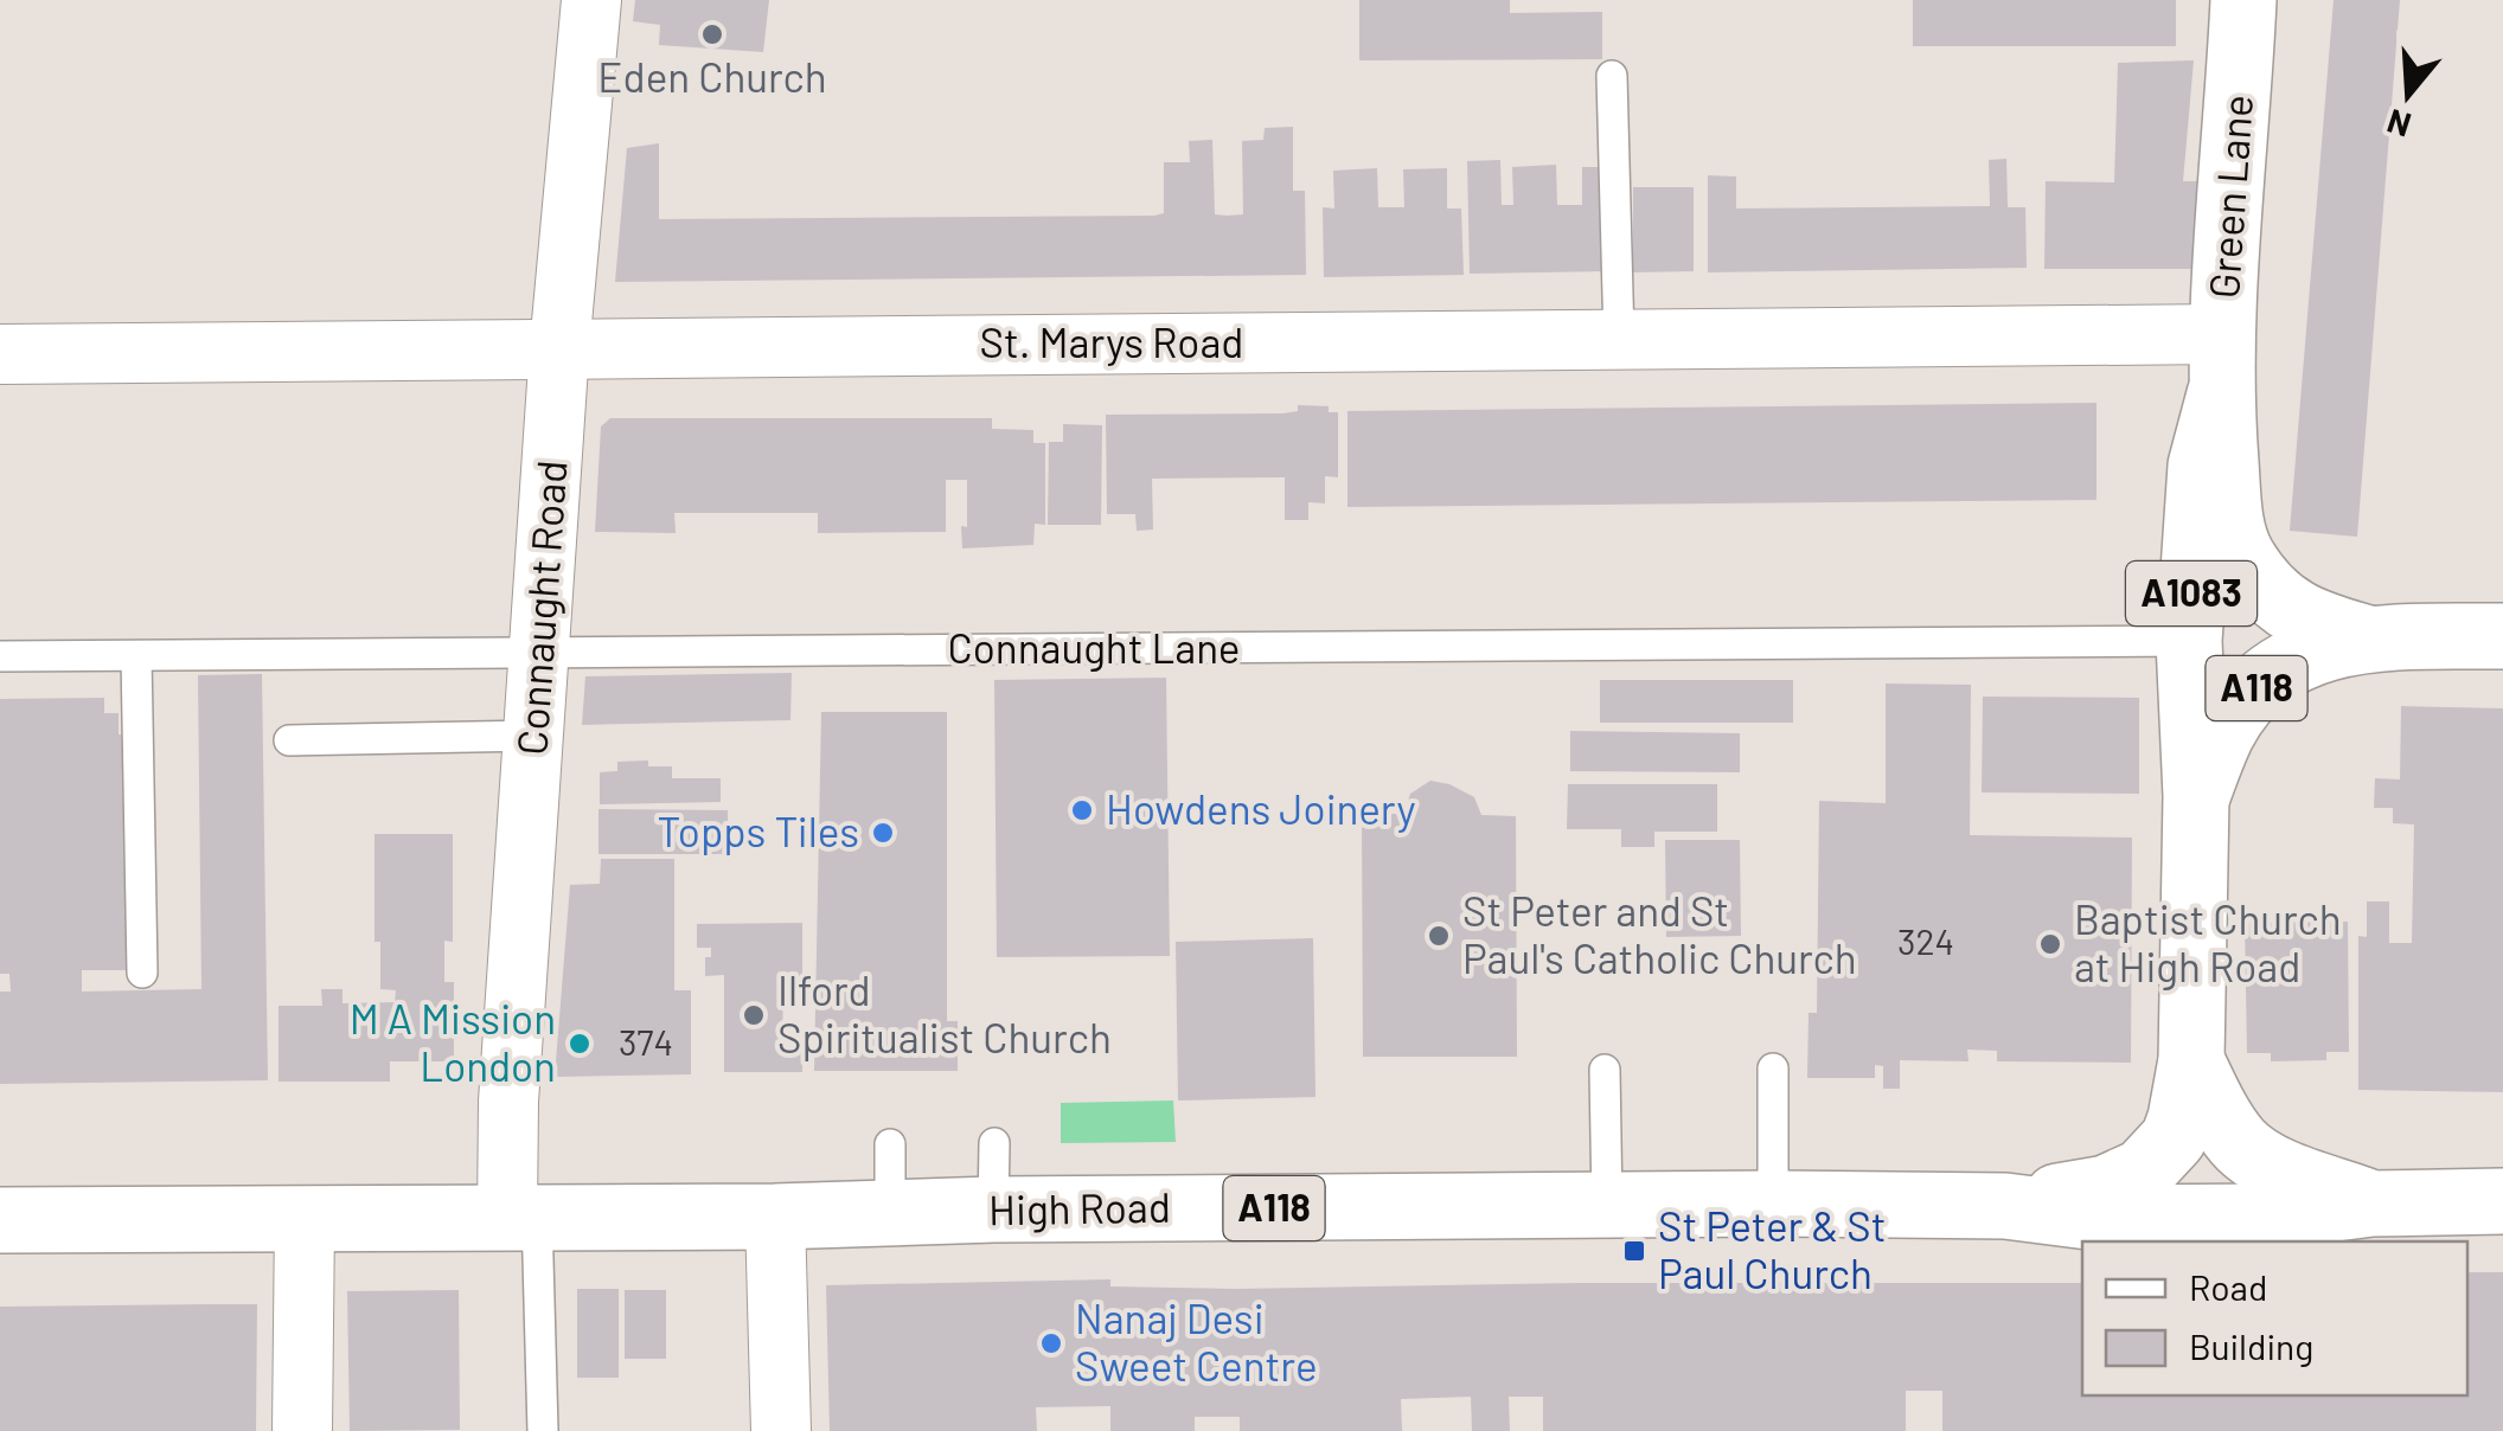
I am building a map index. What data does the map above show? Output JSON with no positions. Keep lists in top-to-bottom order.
{
  "streets": {
    "main road": [
      "Green Lane",
      "A1083",
      "A118",
      "High Road"
    ],
    "street": ["St. Marys Road", "Connaught Road"],
    "lane": ["Connaught Lane"]
  },
  "crossings": [
    ["Green Lane", "St. Marys Road"],
    ["Green Lane", "Connaught Lane"],
    ["Green Lane", "High Road"],
    ["St. Marys Road", "Connaught Road"],
    ["Connaught Road", "Connaught Lane"],
    ["Connaught Road", "High Road"]
  ],
  "places": {
    "other": [
      "Eden Church",
      "Howdens Joinery",
      "Topps Tiles",
      "St Peter and St Paul's Catholic Church",
      "Baptist Church at High Road",
      "Ilford Spiritualist Church",
      "M A Mission London",
      "Nanaj Desi Sweet Centre"
    ],
    "transit": ["St Peter & St Paul Church"]
  },
  "house_numbers": ["324", "374"],
  "legend": ["Road", "Building"],
  "north": "bottom"
}
